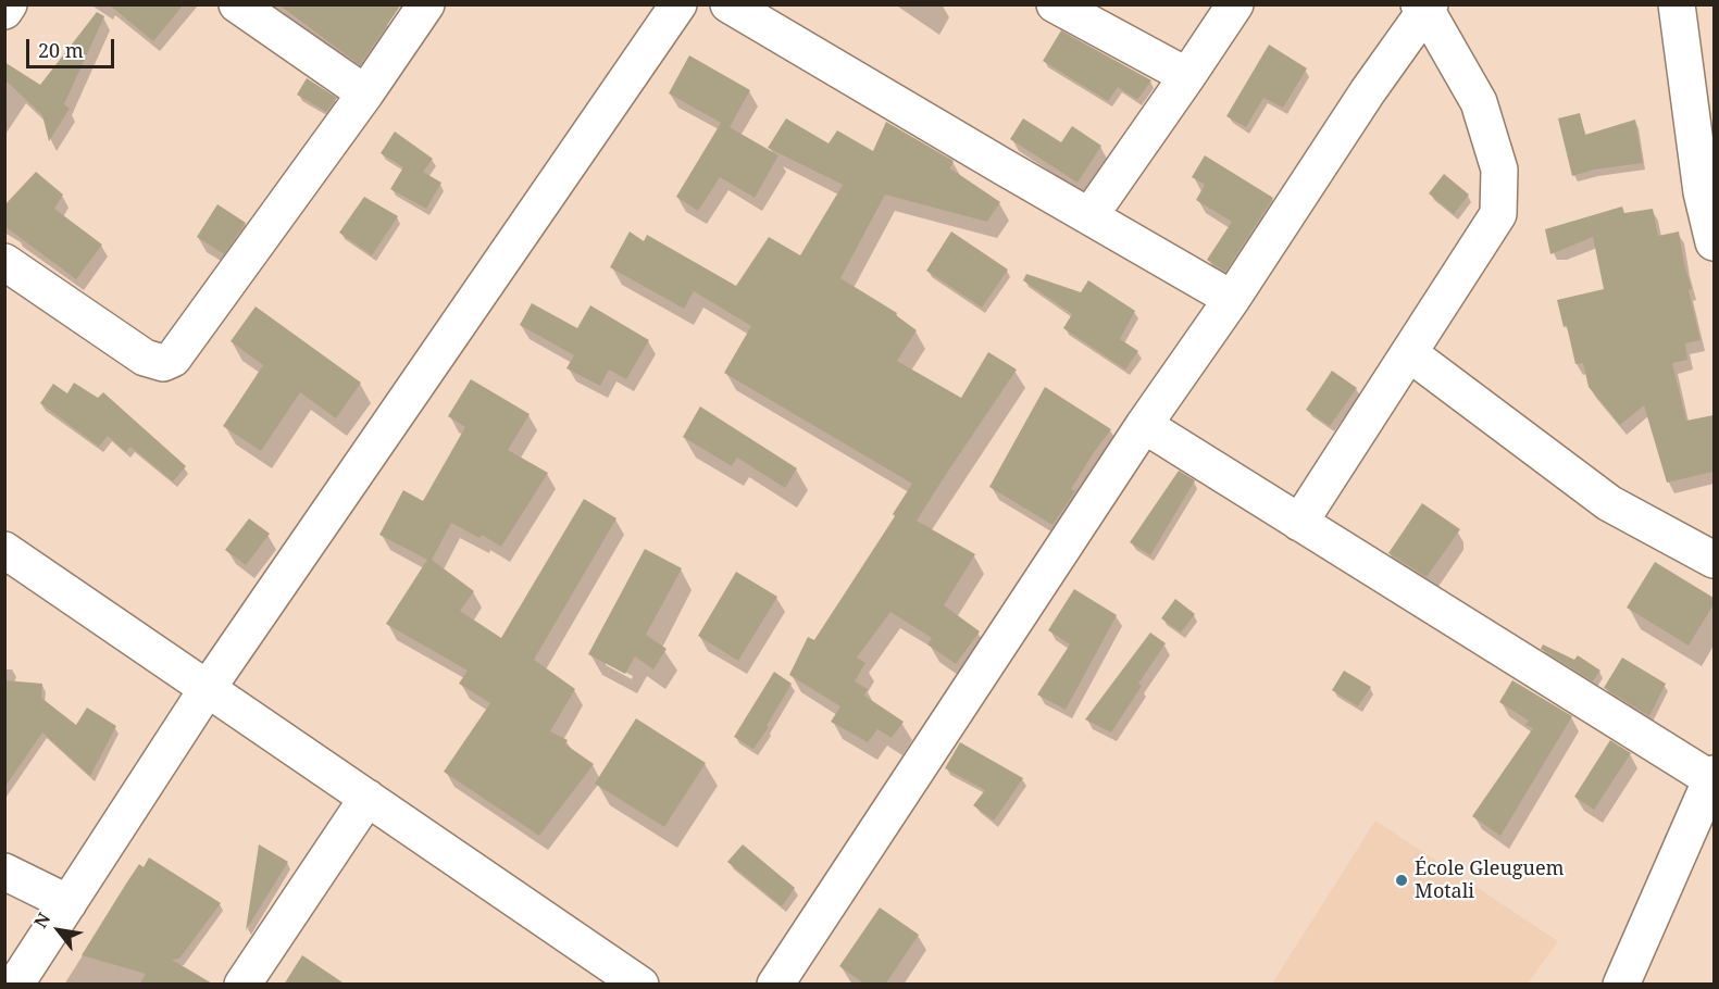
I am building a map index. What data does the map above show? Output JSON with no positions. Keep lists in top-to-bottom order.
{
  "places": ["École Gleuguem Motali"],
  "scale_bar": "20 m",
  "north": "top left"
}
